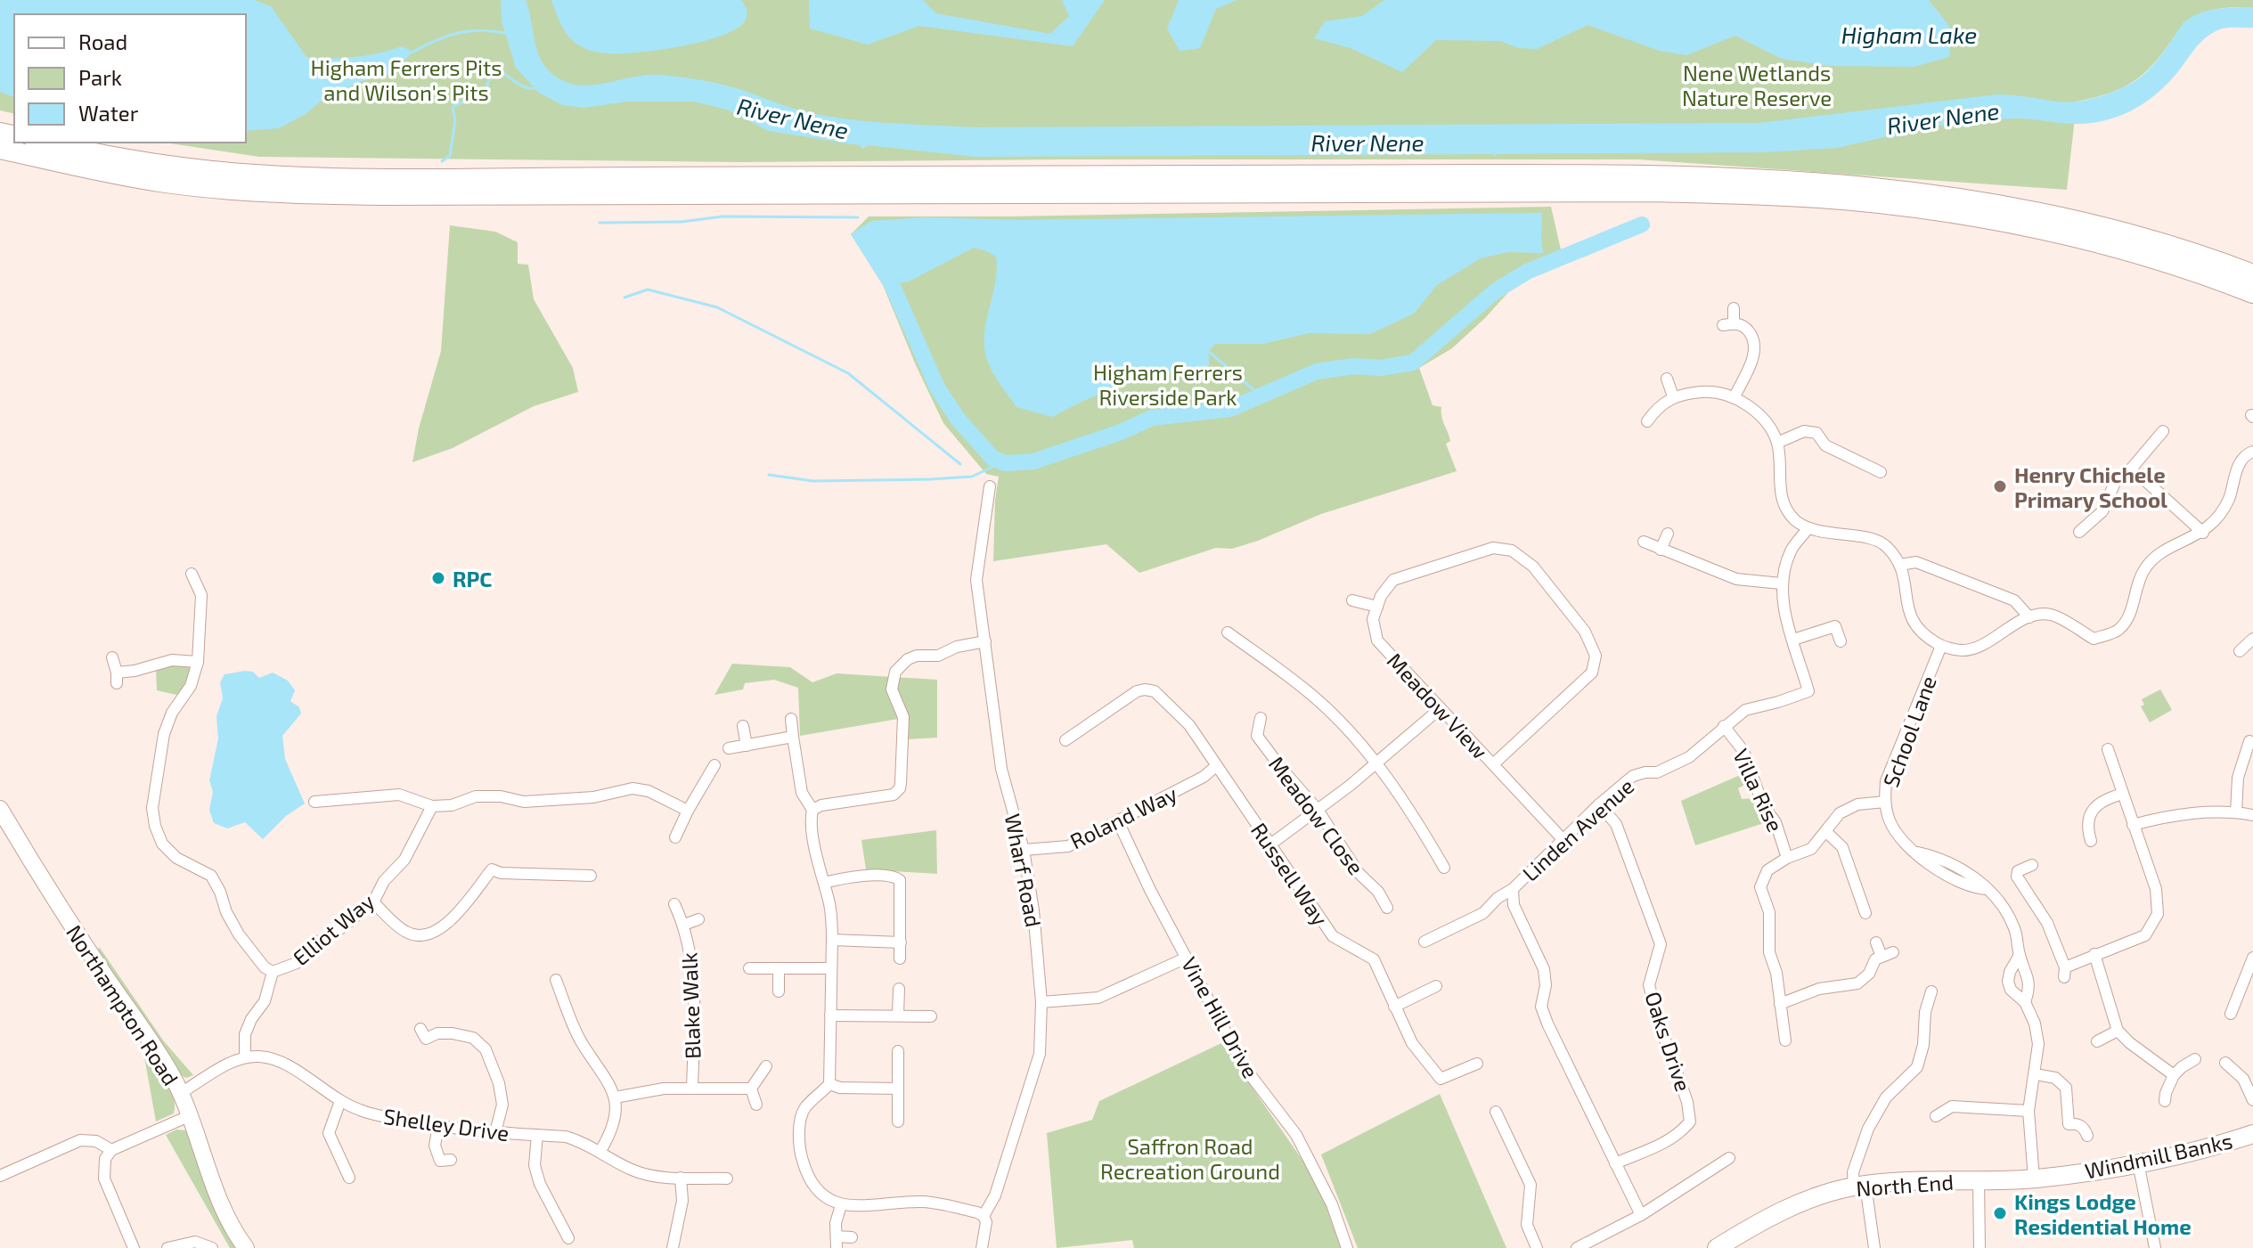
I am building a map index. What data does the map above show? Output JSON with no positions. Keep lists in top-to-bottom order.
{
  "streets": {
    "main road": ["Northampton Road", "Windmill Banks", "North End"],
    "street": [
      "Meadow View",
      "School Lane",
      "Villa Rise",
      "Meadow Close",
      "Roland Way",
      "Linden Avenue",
      "Wharf Road",
      "Russell Way",
      "Elliot Way",
      "Blake Walk",
      "Vine Hill Drive",
      "Oaks Drive",
      "Shelley Drive"
    ]
  },
  "crossings": [
    ["Meadow View", "Linden Avenue"],
    ["Villa Rise", "Linden Avenue"],
    ["Roland Way", "Wharf Road"],
    ["Roland Way", "Russell Way"],
    ["Roland Way", "Vine Hill Drive"],
    ["Linden Avenue", "Oaks Drive"],
    ["Windmill Banks", "North End"]
  ],
  "water": ["Higham Lake", "River Nene"],
  "parks": [
    "Higham Ferrers Pits and Wilson's Pits",
    "Nene Wetlands Nature Reserve",
    "Higham Ferrers Riverside Park",
    "Saffron Road Recreation Ground"
  ],
  "places": ["Henry Chichele Primary School", "RPC", "Kings Lodge Residential Home"],
  "legend": ["Road", "Park", "Water"]
}
